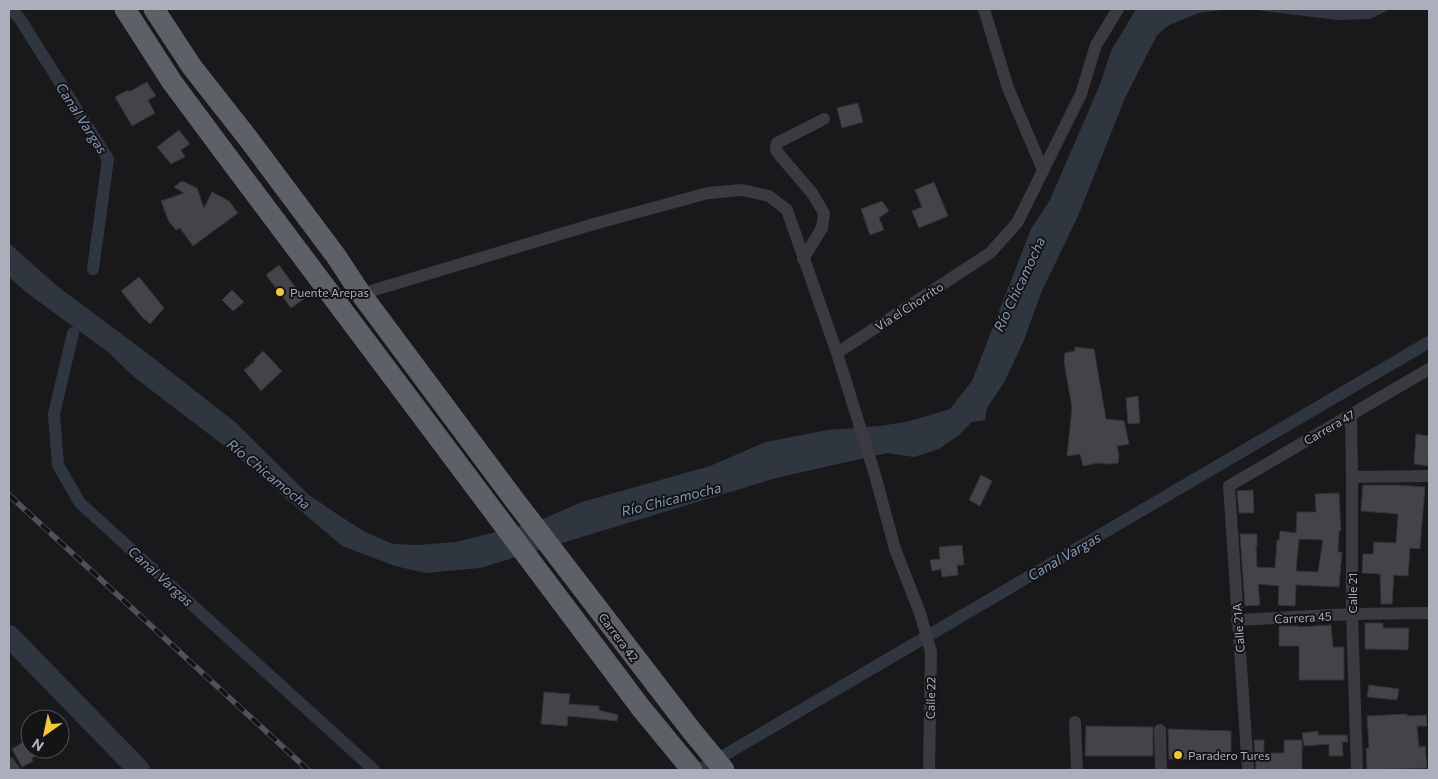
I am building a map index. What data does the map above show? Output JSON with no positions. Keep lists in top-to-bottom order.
{
  "streets": {
    "highway": ["Carrera 42"],
    "street": [
      "Vía el Chorrito",
      "Carrera 47",
      "Calle 21",
      "Carrera 45",
      "Calle 21A",
      "Calle 22"
    ]
  },
  "crossings": [
    ["Vía el Chorrito", "Calle 22"],
    ["Carrera 47", "Calle 21"],
    ["Carrera 47", "Calle 21A"],
    ["Calle 21", "Carrera 45"],
    ["Carrera 45", "Calle 21A"]
  ],
  "water": ["Canal Vargas", "Río Chicamocha"],
  "places": ["Puente Arepas", "Paradero Tures"],
  "north": "bottom left"
}
